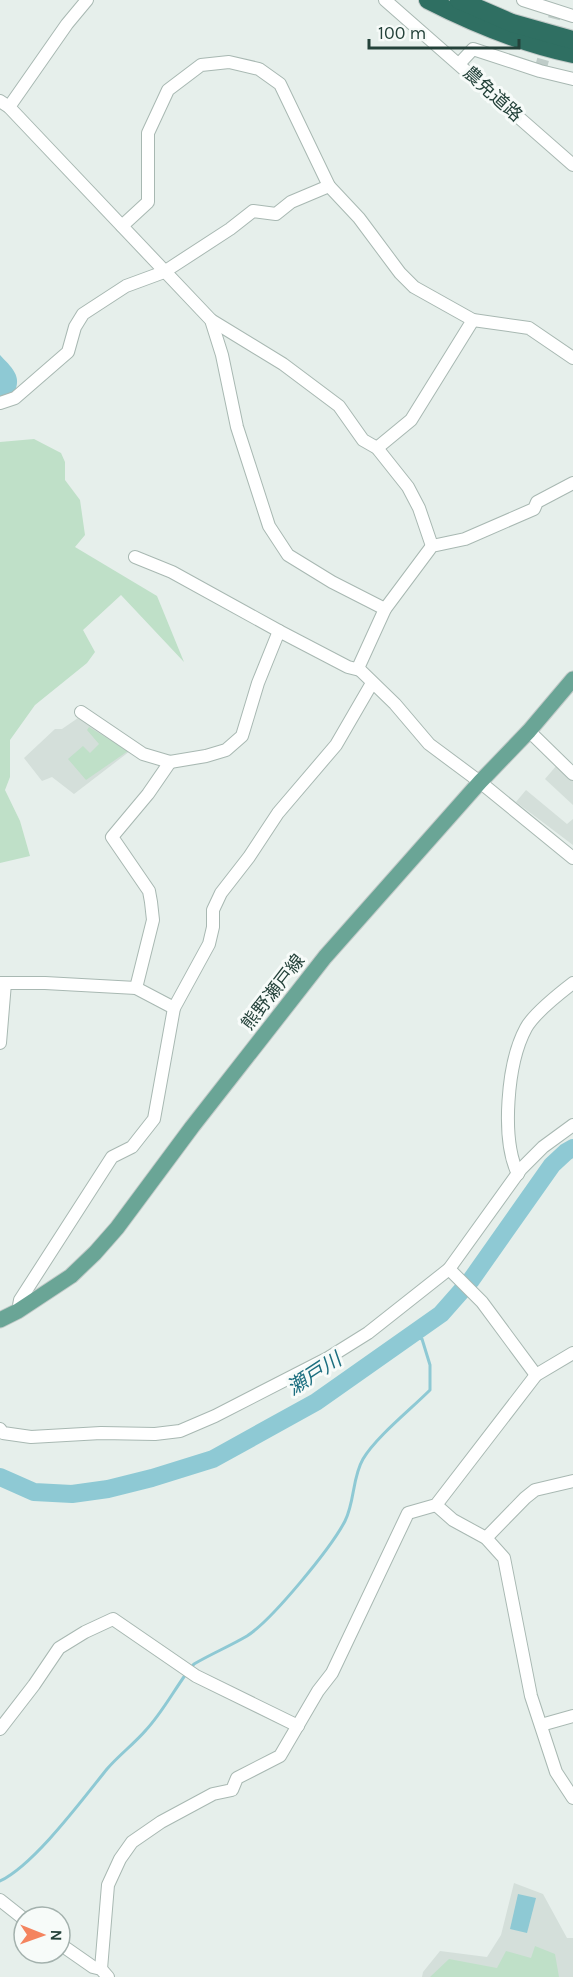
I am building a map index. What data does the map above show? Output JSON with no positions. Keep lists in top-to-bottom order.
{
  "streets": {
    "main road": ["熊野瀬戸線"],
    "street": ["農免道路"]
  },
  "water": ["瀬戸川"],
  "scale_bar": "100 m",
  "north": "right"
}
